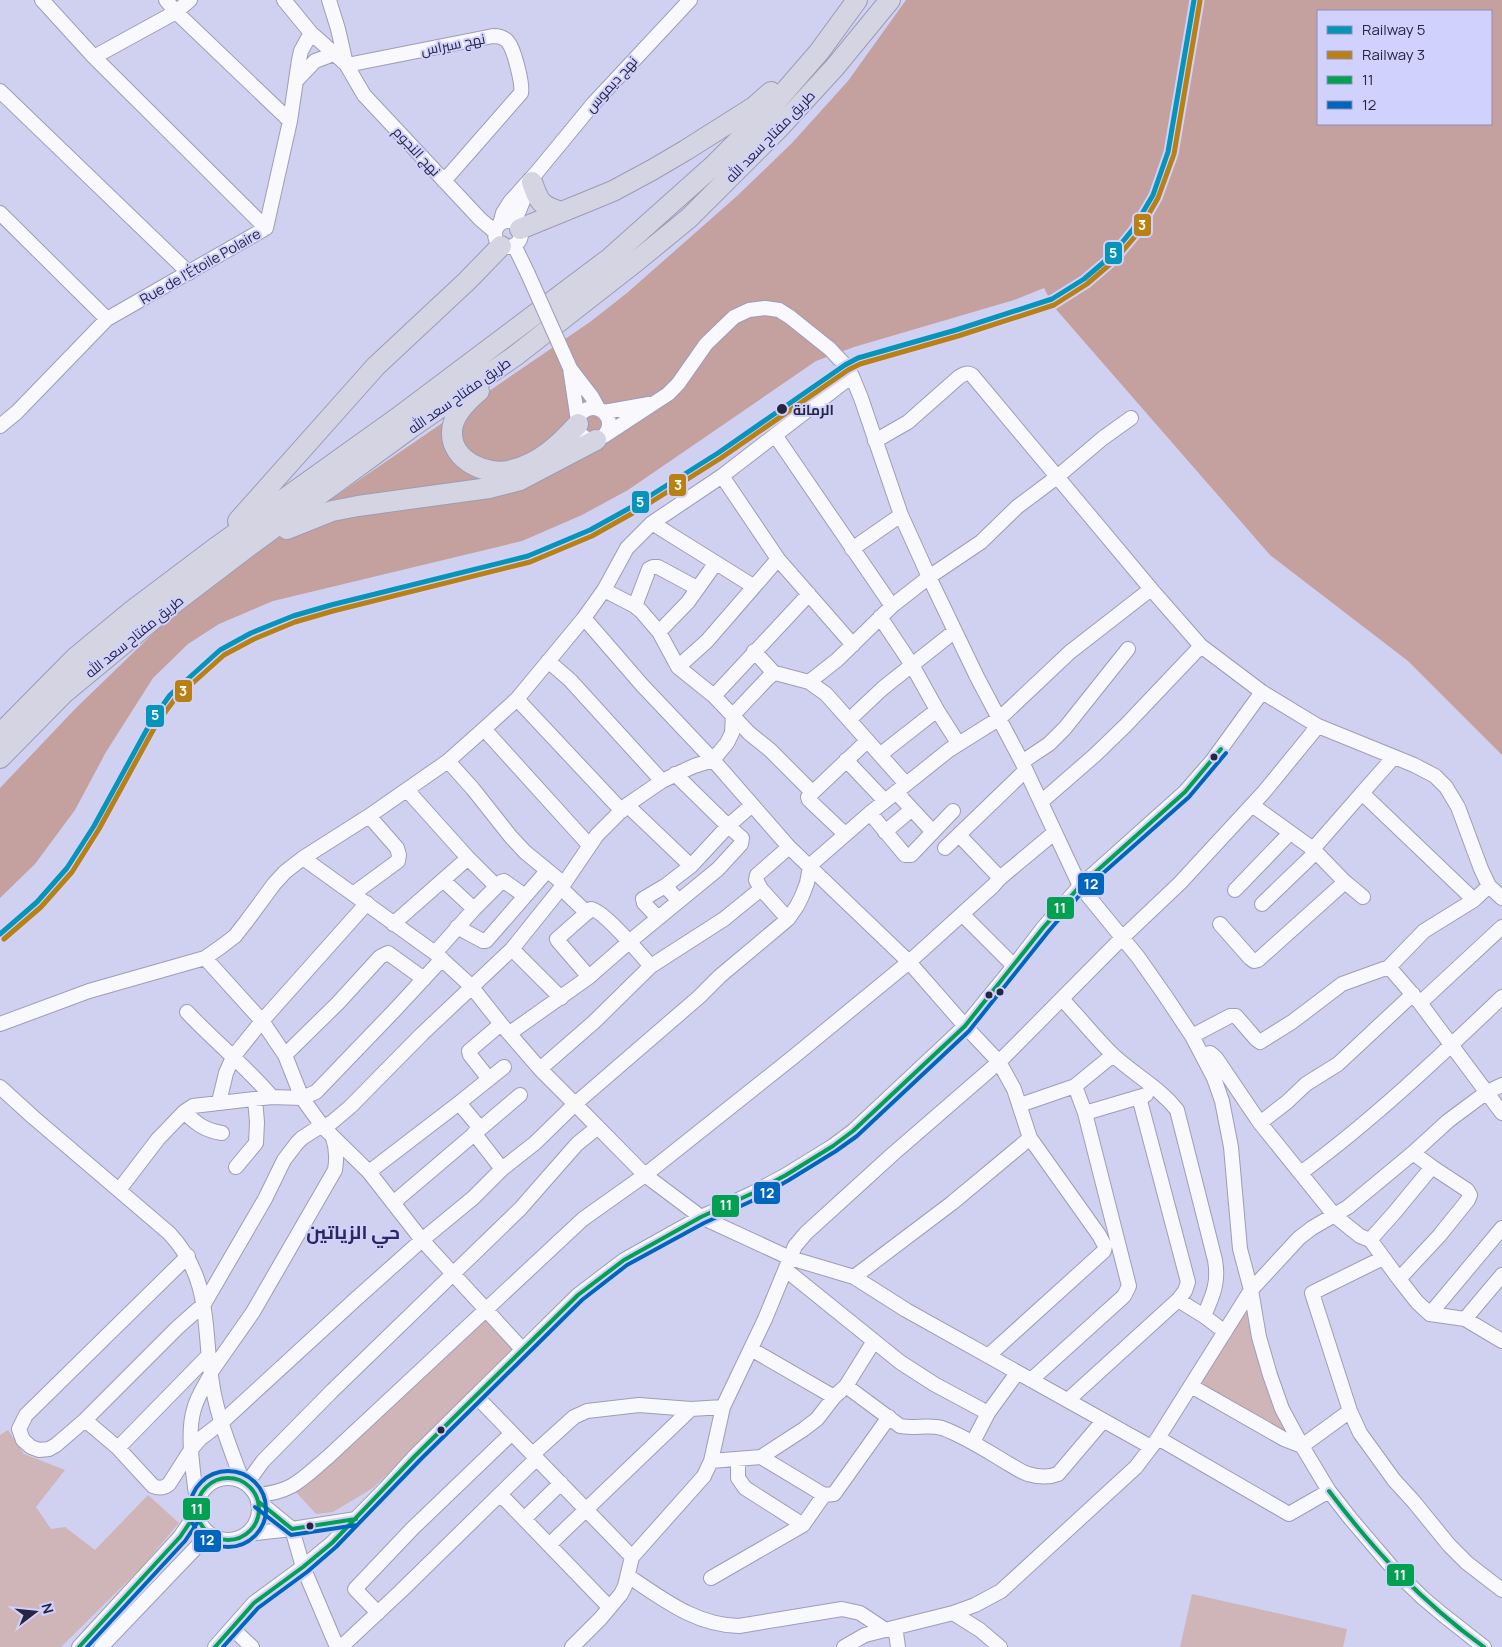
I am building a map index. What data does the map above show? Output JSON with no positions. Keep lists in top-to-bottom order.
{
  "streets": {
    "highway": ["طريق مفتاح سعد الله"],
    "street": [
      "نهج سيراس",
      "نهج ديموس",
      "نهج النجوم",
      "Rue de l’Étoile Polaire"
    ]
  },
  "crossings": [
    ["نهج سيراس", "نهج النجوم"],
    ["نهج ديموس", "نهج النجوم"]
  ],
  "districts": ["حي الزياتين"],
  "places": ["الرمانة"],
  "lines": [
    "rail line 5",
    "rail line 3",
    "transit line 11",
    "transit line 12"
  ],
  "legend": [
    "Railway 5",
    "Railway 3",
    "11",
    "12"
  ],
  "north": "right"
}
